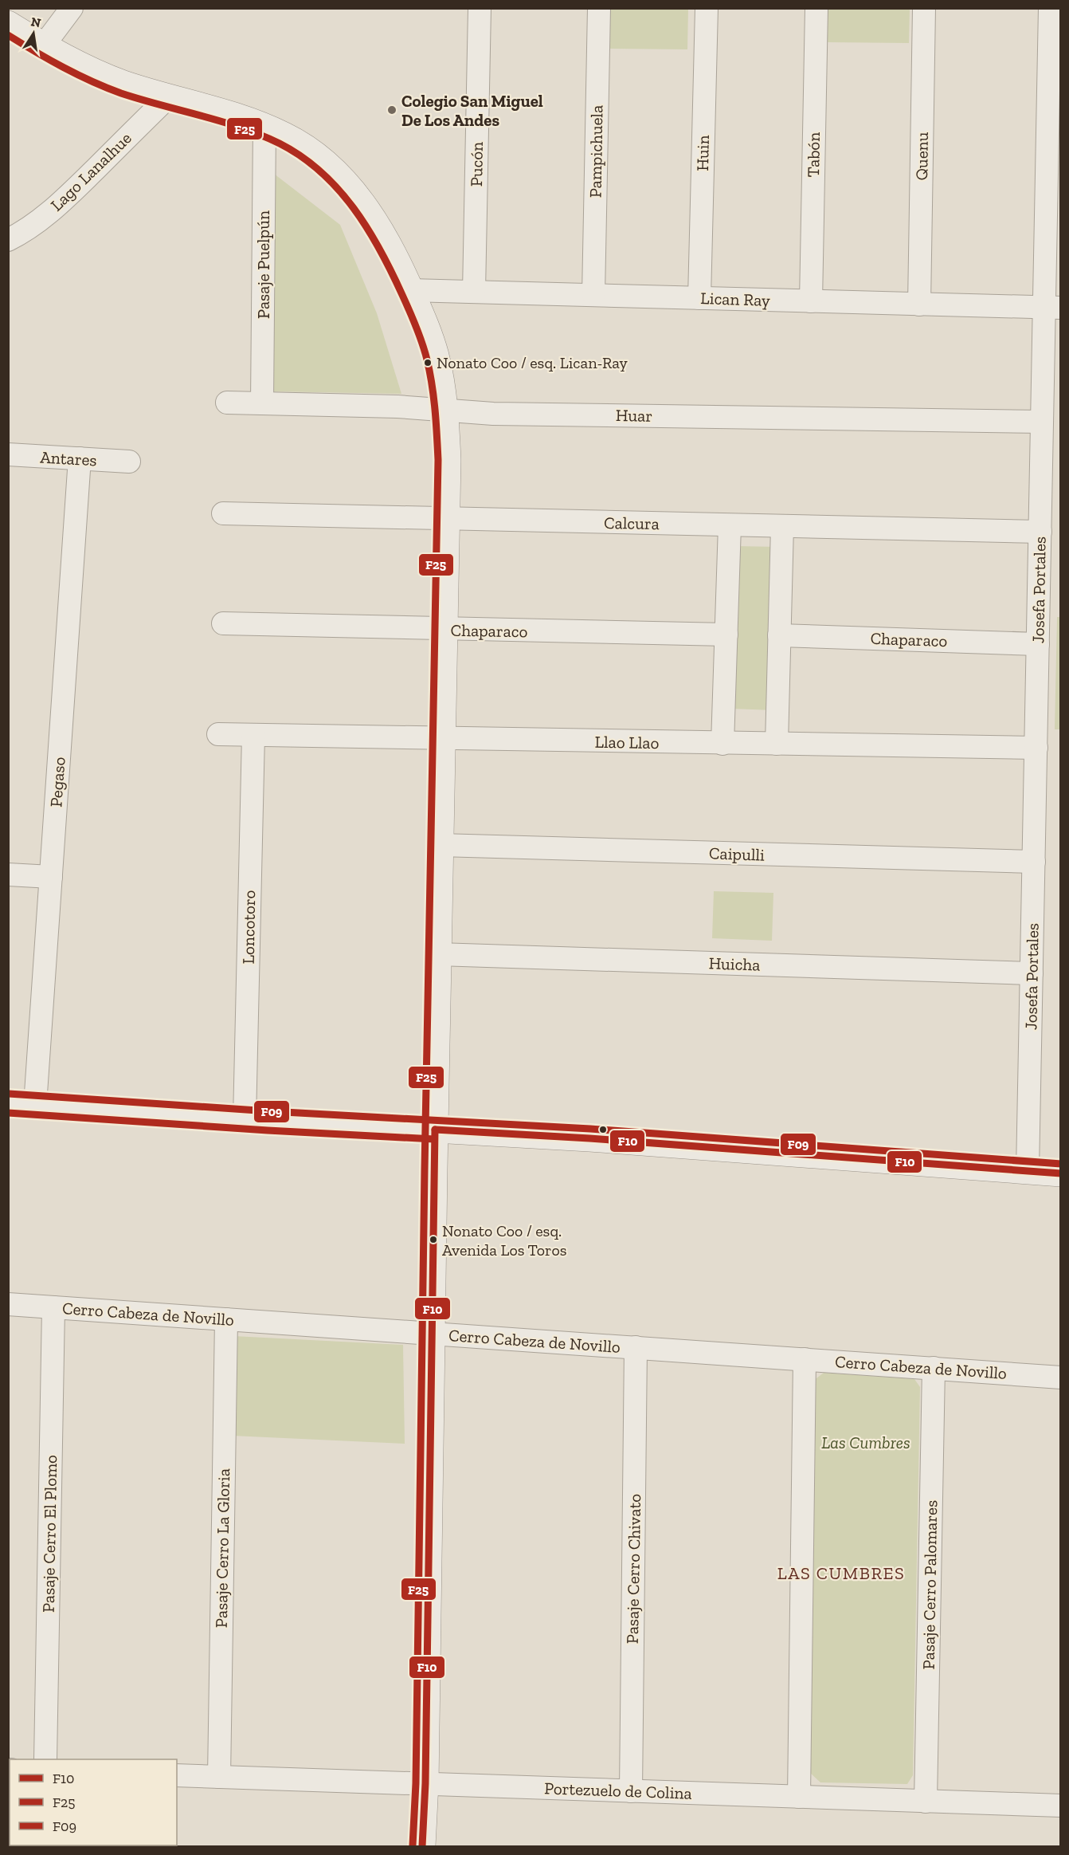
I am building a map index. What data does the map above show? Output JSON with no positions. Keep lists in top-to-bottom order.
{
  "streets": {
    "street": [
      "Pampichuela",
      "Huin",
      "Tabón",
      "Quenu",
      "Pucón",
      "Lago Lanalhue",
      "Pasaje Puelpún",
      "Lican Ray",
      "Huar",
      "Antares",
      "Calcura",
      "Josefa Portales",
      "Chaparaco",
      "Llao Llao",
      "Pegaso",
      "Caipulli",
      "Loncotoro",
      "Huicha",
      "Cerro Cabeza de Novillo",
      "Pasaje Cerro El Plomo",
      "Pasaje Cerro La Gloria",
      "Pasaje Cerro Chivato",
      "Pasaje Cerro Palomares",
      "Portezuelo de Colina"
    ]
  },
  "crossings": [
    ["Pampichuela", "Lican Ray"],
    ["Huin", "Lican Ray"],
    ["Tabón", "Lican Ray"],
    ["Quenu", "Lican Ray"],
    ["Pucón", "Lican Ray"],
    ["Pasaje Puelpún", "Huar"],
    ["Lican Ray", "Josefa Portales"],
    ["Huar", "Josefa Portales"],
    ["Antares", "Pegaso"],
    ["Calcura", "Josefa Portales"],
    ["Josefa Portales", "Chaparaco"],
    ["Josefa Portales", "Llao Llao"],
    ["Josefa Portales", "Caipulli"],
    ["Josefa Portales", "Huicha"],
    ["Llao Llao", "Loncotoro"],
    ["Cerro Cabeza de Novillo", "Pasaje Cerro El Plomo"],
    ["Cerro Cabeza de Novillo", "Pasaje Cerro La Gloria"],
    ["Cerro Cabeza de Novillo", "Pasaje Cerro Chivato"],
    ["Cerro Cabeza de Novillo", "Pasaje Cerro Palomares"],
    ["Pasaje Cerro La Gloria", "Portezuelo de Colina"],
    ["Pasaje Cerro Chivato", "Portezuelo de Colina"],
    ["Pasaje Cerro Palomares", "Portezuelo de Colina"]
  ],
  "districts": ["LAS CUMBRES"],
  "parks": ["Las Cumbres"],
  "places": ["Colegio San Miguel De Los Andes", "Nonato Coo / esq. Lican-Ray", "Nonato Coo / esq. Avenida Los Toros"],
  "lines": ["transit line F25", "transit line F09", "transit line F10"],
  "legend": ["F10", "F25", "F09"],
  "north": "top"
}
